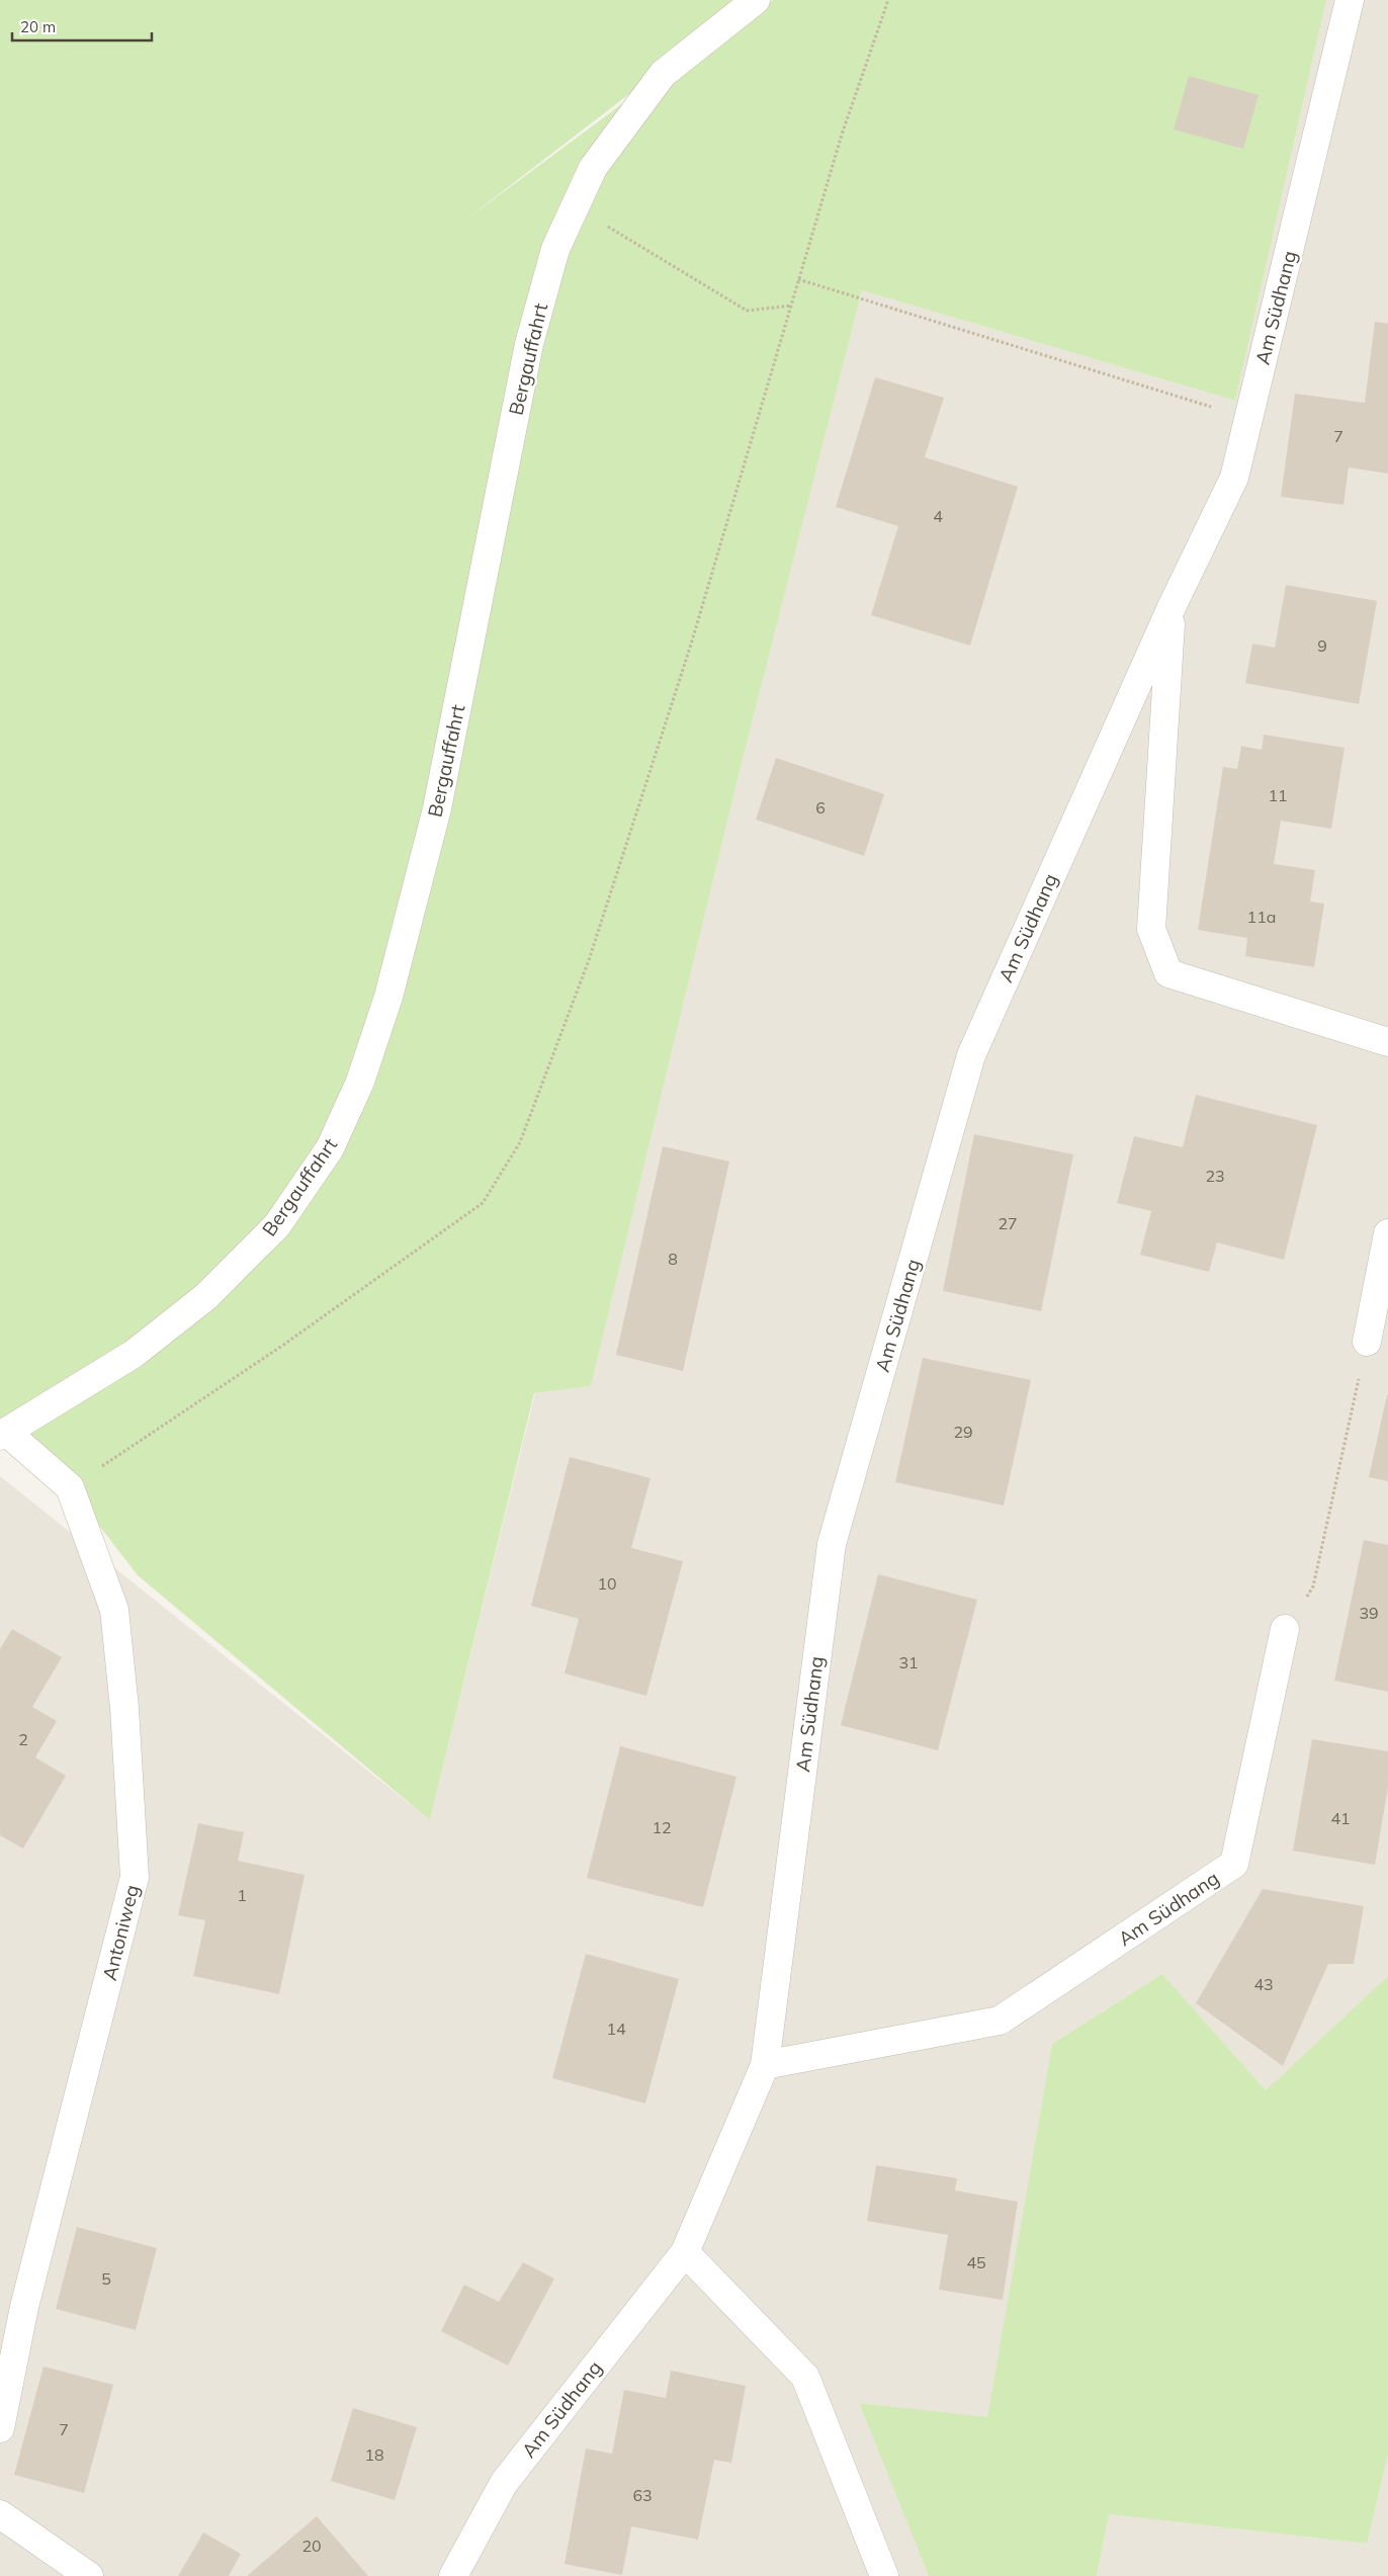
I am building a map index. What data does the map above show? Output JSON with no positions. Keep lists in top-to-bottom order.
{
  "streets": {
    "street": ["Am Südhang", "Bergauffahrt", "Antoniweg"]
  },
  "crossings": [
    ["Bergauffahrt", "Antoniweg"]
  ],
  "house_numbers": [
    "7",
    "4",
    "9",
    "11",
    "6",
    "11a",
    "23",
    "27",
    "8",
    "29",
    "10",
    "39",
    "31",
    "2",
    "41",
    "12",
    "1",
    "43",
    "14",
    "45",
    "5",
    "7",
    "18",
    "63",
    "20"
  ],
  "scale_bar": "20 m"
}
